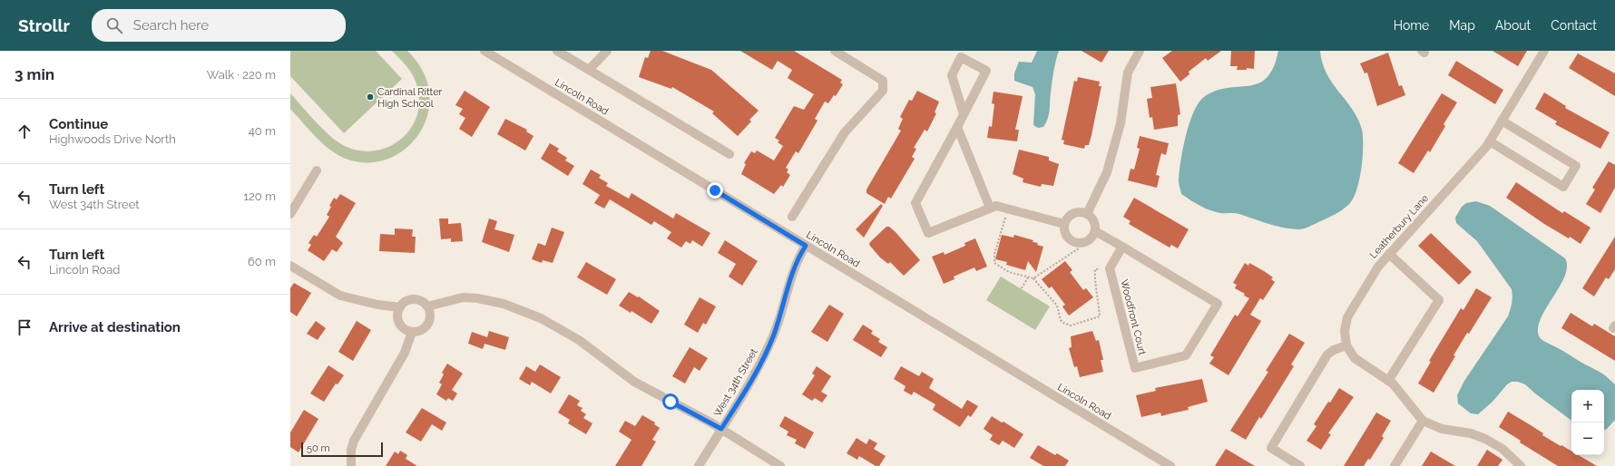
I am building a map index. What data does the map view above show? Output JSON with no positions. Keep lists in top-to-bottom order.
{
  "streets": {
    "street": [
      "Lincoln Road",
      "Leatherbury Lane",
      "Woodfront Court",
      "West 34th Street"
    ]
  },
  "crossings": [
    ["Lincoln Road", "West 34th Street"]
  ],
  "places": ["Cardinal Ritter High School"],
  "scale_bar": "50 m",
  "page": {
    "header": "Strollr",
    "search": "Search here",
    "nav": [
      "Home",
      "Map",
      "About",
      "Contact"
    ],
    "heading": ["3 min", "Walk · 220 m"],
    "list": [
      ["Continue", "Highwoods Drive North", "40 m"],
      ["Turn left", "West 34th Street", "120 m"],
      ["Turn left", "Lincoln Road", "60 m"],
      "Arrive at destination"
    ],
    "map_buttons": ["+", "−"],
    "scale": "50 m"
  }
}
